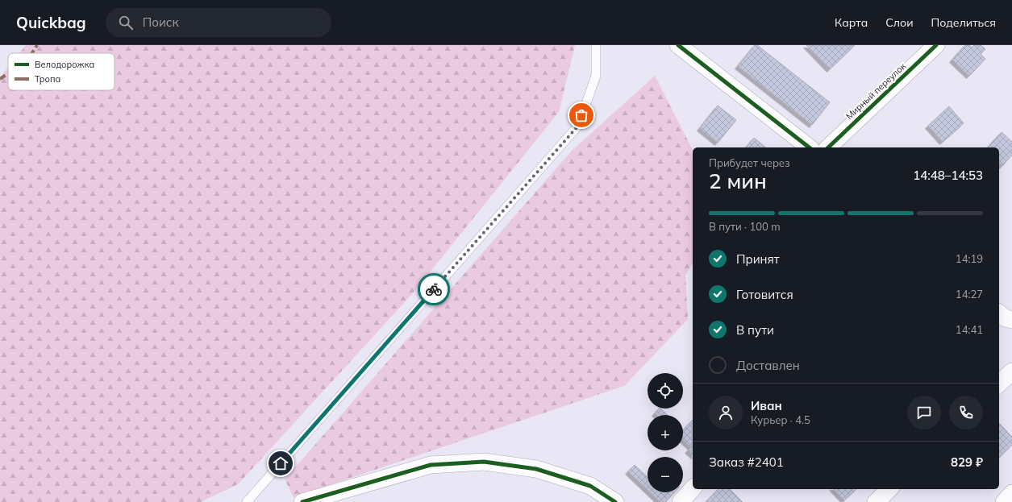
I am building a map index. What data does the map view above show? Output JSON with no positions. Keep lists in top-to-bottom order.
{
  "streets": {
    "street": ["Мирный переулок"]
  },
  "legend": ["Велодорожка", "Тропа"],
  "page": {
    "header": "Quickbag",
    "search": "Поиск",
    "nav": ["Карта", "Слои", "Поделиться"],
    "heading": ["2 мин", "Прибудет через", "14:48–14:53"],
    "panel": [
      "Иван",
      "Курьер · 4.5",
      "Заказ #2401",
      "829 ₽"
    ],
    "bar": "В пути · 100 m",
    "list": [
      ["Принят", "14:19"],
      ["Готовится", "14:27"],
      ["В пути", "14:41"],
      "Доставлен"
    ],
    "map_buttons": ["+", "−"]
  }
}
